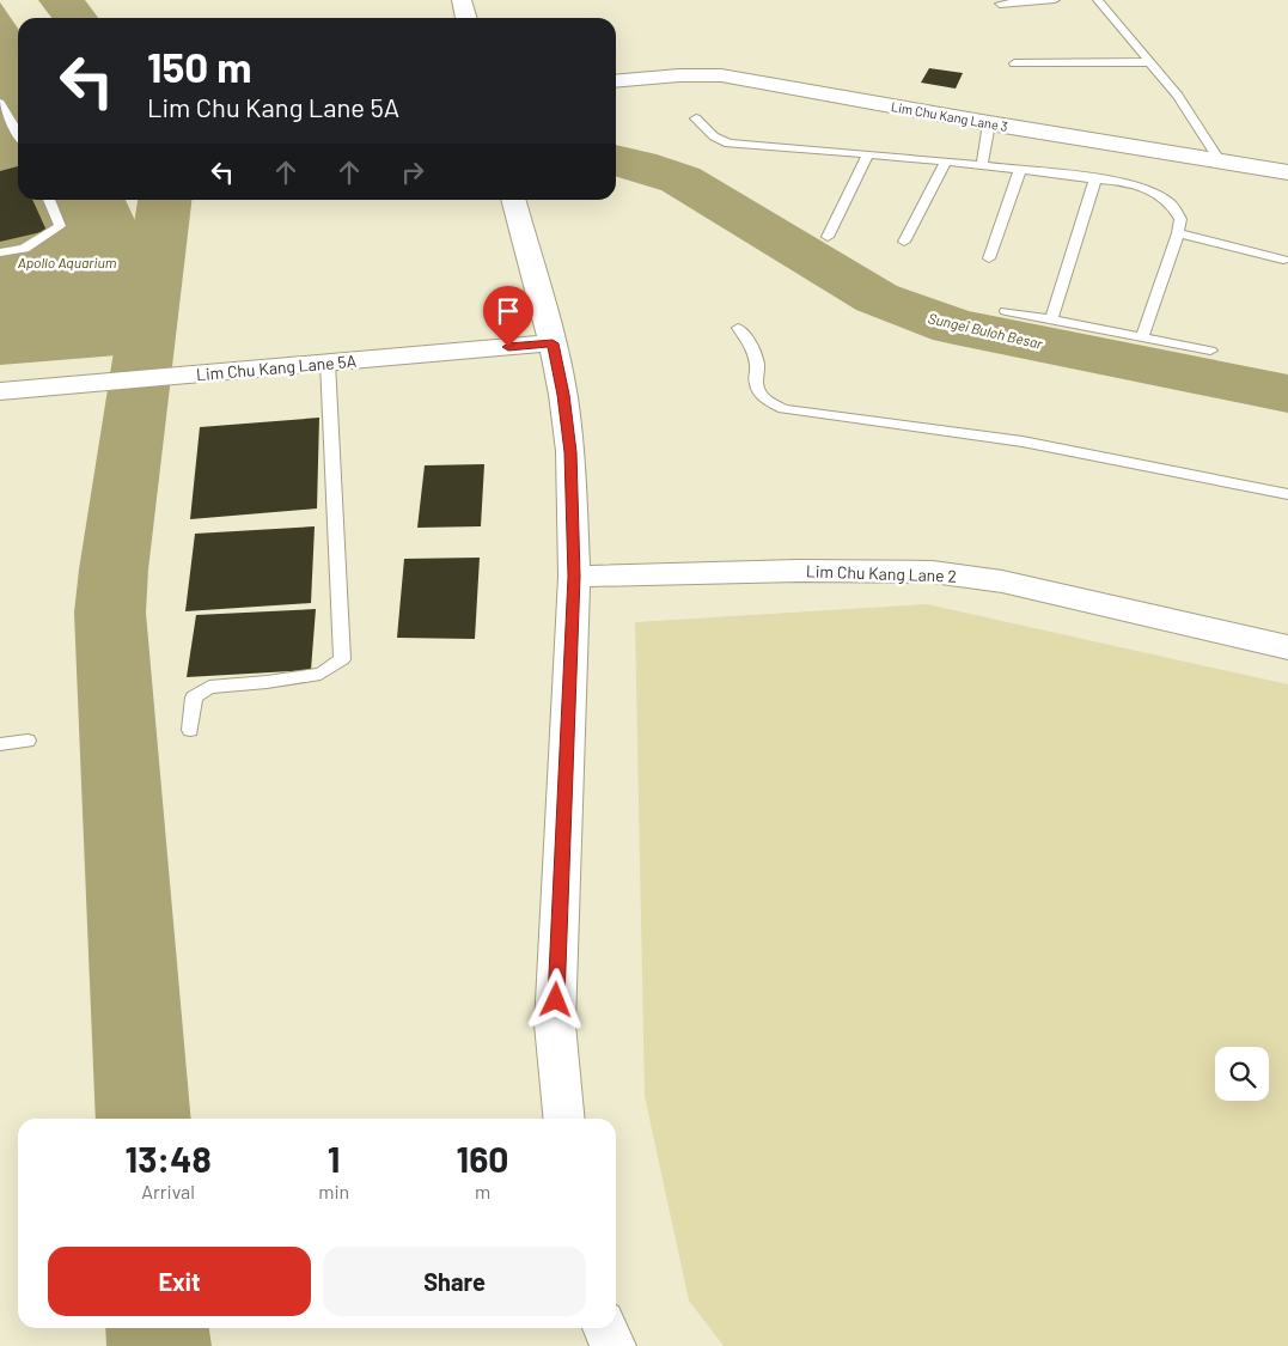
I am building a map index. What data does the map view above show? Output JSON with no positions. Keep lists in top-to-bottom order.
{
  "streets": {
    "street": ["Lim Chu Kang Lane 3", "Lim Chu Kang Lane 5A", "Lim Chu Kang Lane 2"]
  },
  "water": ["Apollo Aquarium", "Sungei Buloh Besar"],
  "page": {
    "turn": ["150 m", "Lim Chu Kang Lane 5A"],
    "eta": [
      "13:48",
      "Arrival",
      "1",
      "min",
      "160",
      "m"
    ],
    "buttons": ["Exit", "Share"]
  }
}
